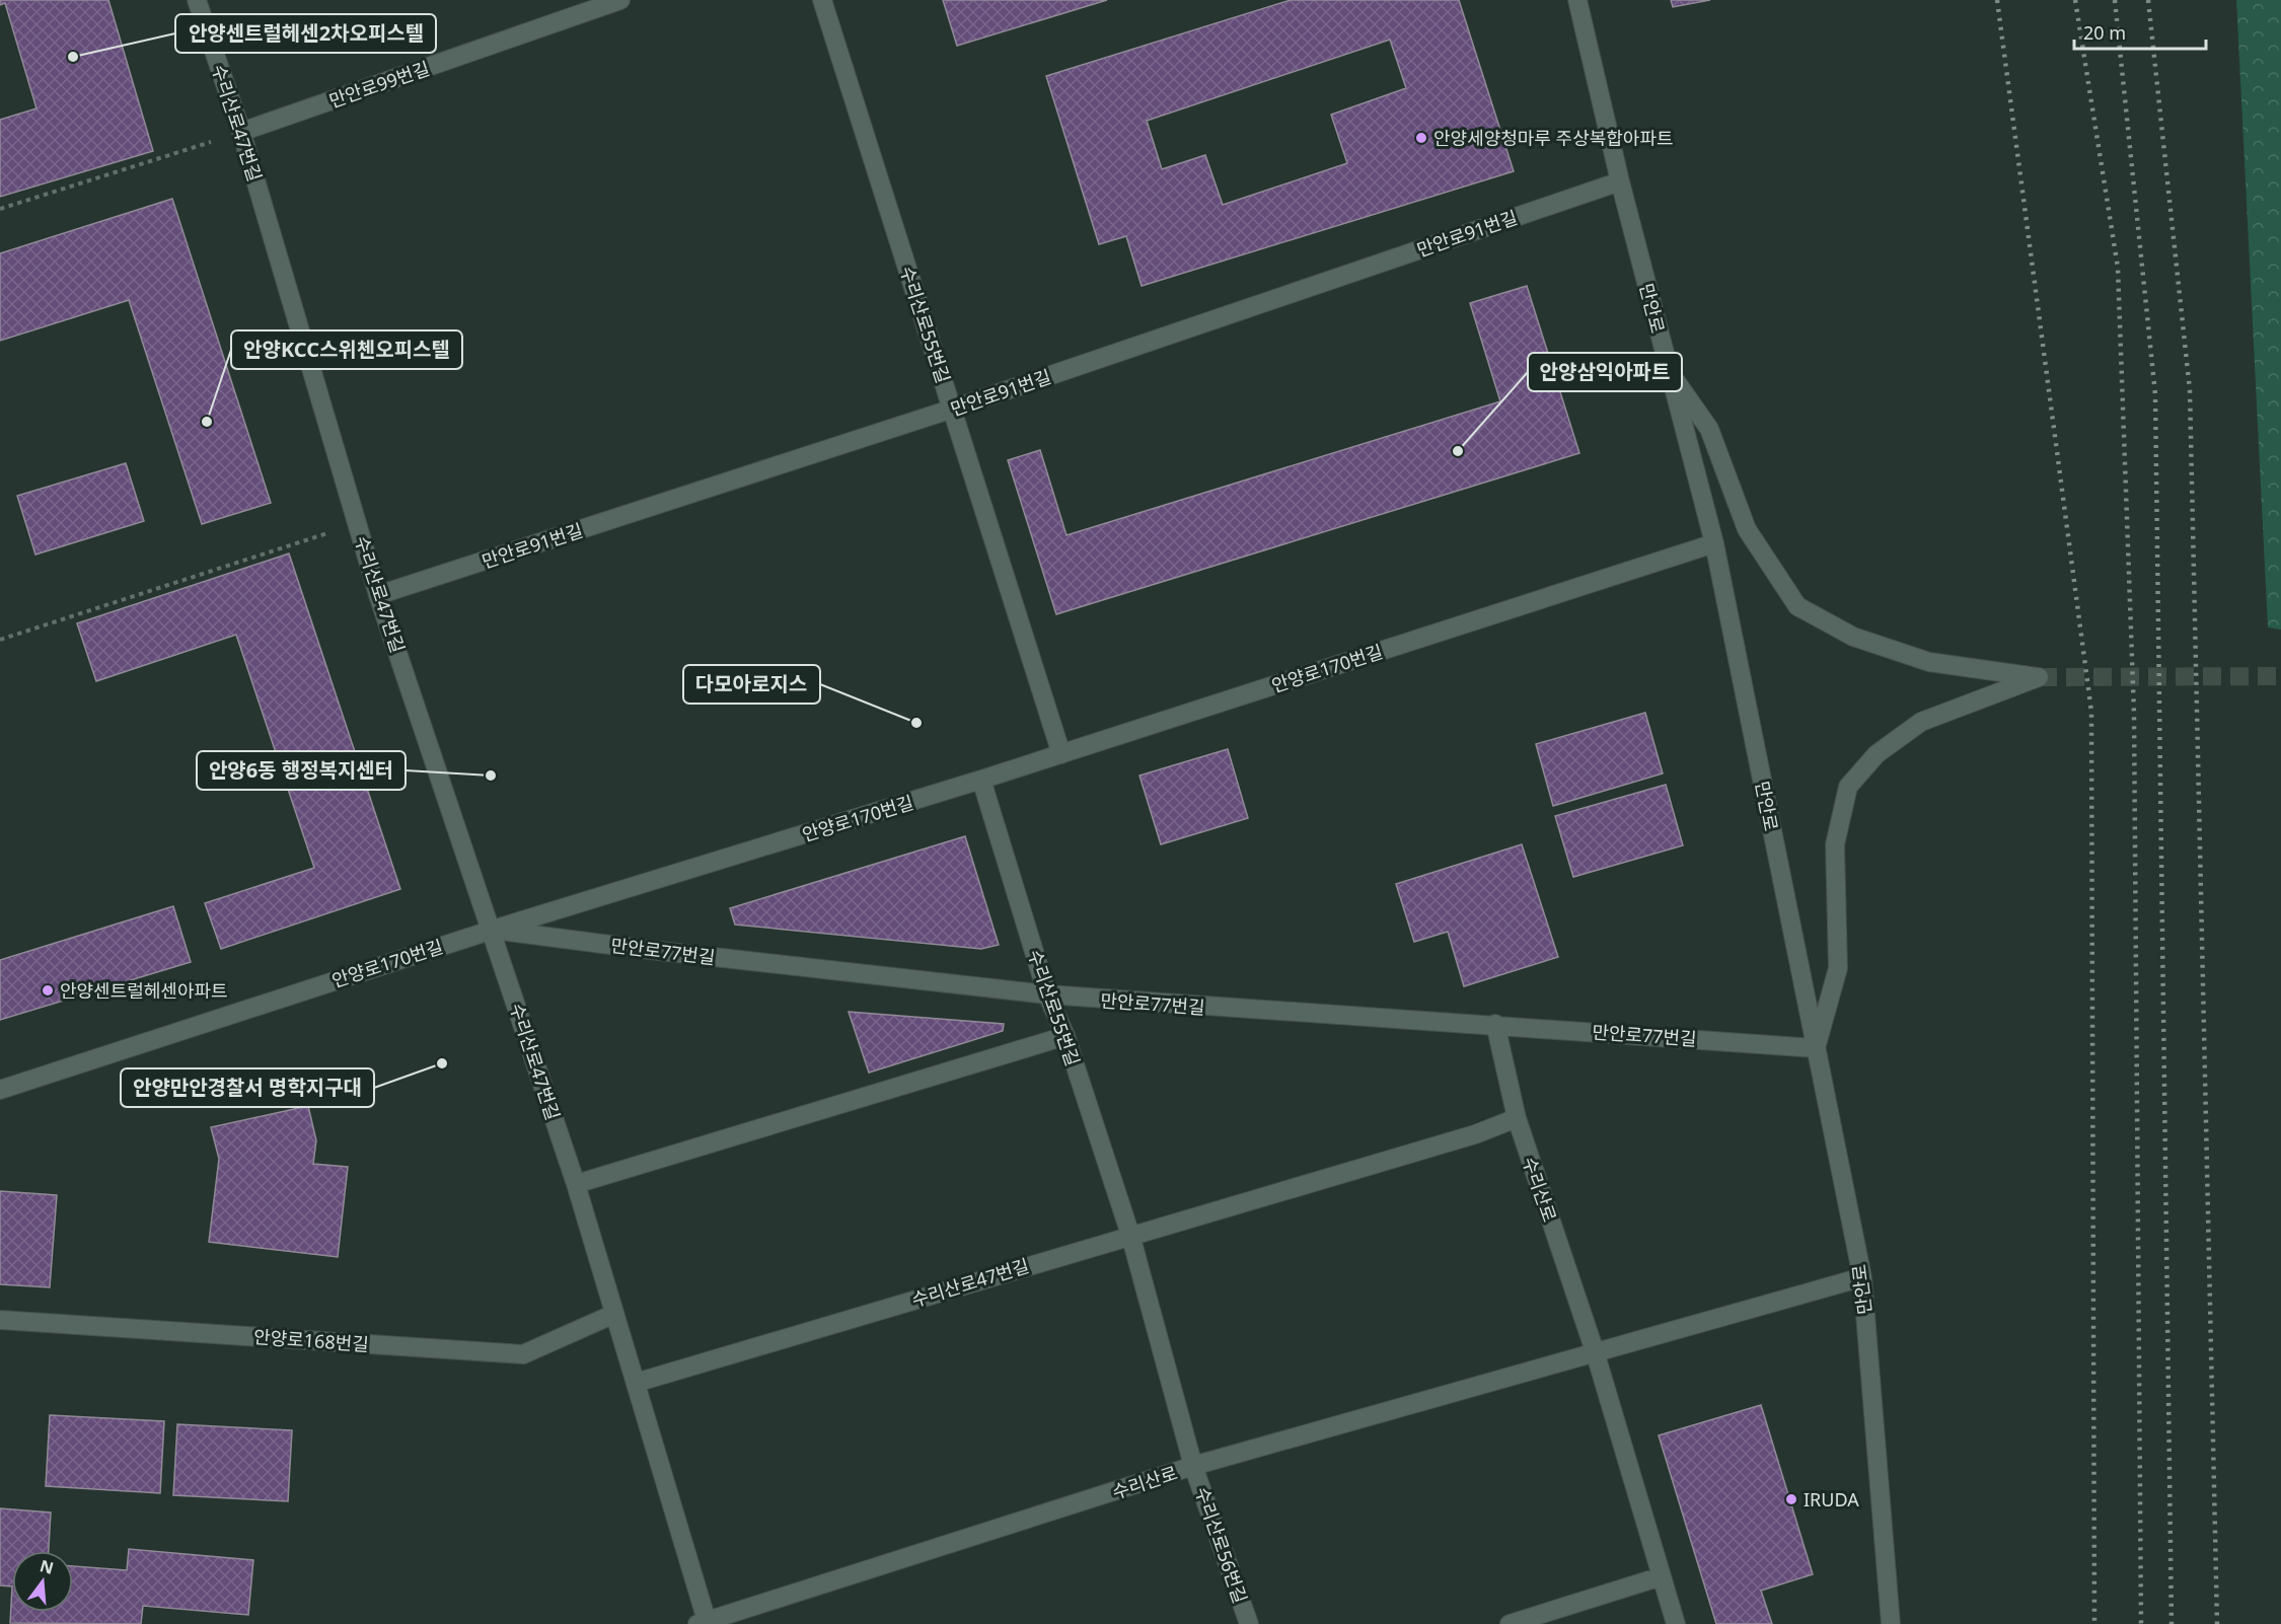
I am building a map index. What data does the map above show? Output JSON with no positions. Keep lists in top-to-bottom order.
{
  "streets": {
    "street": [
      "만안로99번길",
      "수리산로47번길",
      "만안로91번길",
      "만안로",
      "수리산로55번길",
      "안양로170번길",
      "만안로77번길",
      "수리산로",
      "안양로168번길",
      "수리산로56번길"
    ]
  },
  "crossings": [
    ["만안로99번길", "수리산로47번길"],
    ["수리산로47번길", "만안로91번길"],
    ["수리산로47번길", "수리산로55번길"],
    ["수리산로47번길", "안양로170번길"],
    ["수리산로47번길", "만안로77번길"],
    ["수리산로47번길", "수리산로"],
    ["수리산로47번길", "안양로168번길"],
    ["만안로91번길", "만안로"],
    ["만안로91번길", "수리산로55번길"],
    ["만안로", "안양로170번길"],
    ["만안로", "만안로77번길"],
    ["만안로", "수리산로"],
    ["수리산로55번길", "안양로170번길"],
    ["수리산로55번길", "만안로77번길"],
    ["수리산로55번길", "수리산로"],
    ["수리산로55번길", "수리산로56번길"],
    ["안양로170번길", "만안로77번길"],
    ["만안로77번길", "수리산로"],
    ["수리산로", "수리산로56번길"]
  ],
  "places": [
    "안양센트럴헤센2차오피스텔",
    "안양세양청마루 주상복합아파트",
    "안양KCC스위첸오피스텔",
    "안양삼익아파트",
    "다모아로지스",
    "안양6동 행정복지센터",
    "안양센트럴헤센아파트",
    "안양만안경찰서 명학지구대",
    "IRUDA"
  ],
  "scale_bar": "20 m",
  "north": "top"
}
